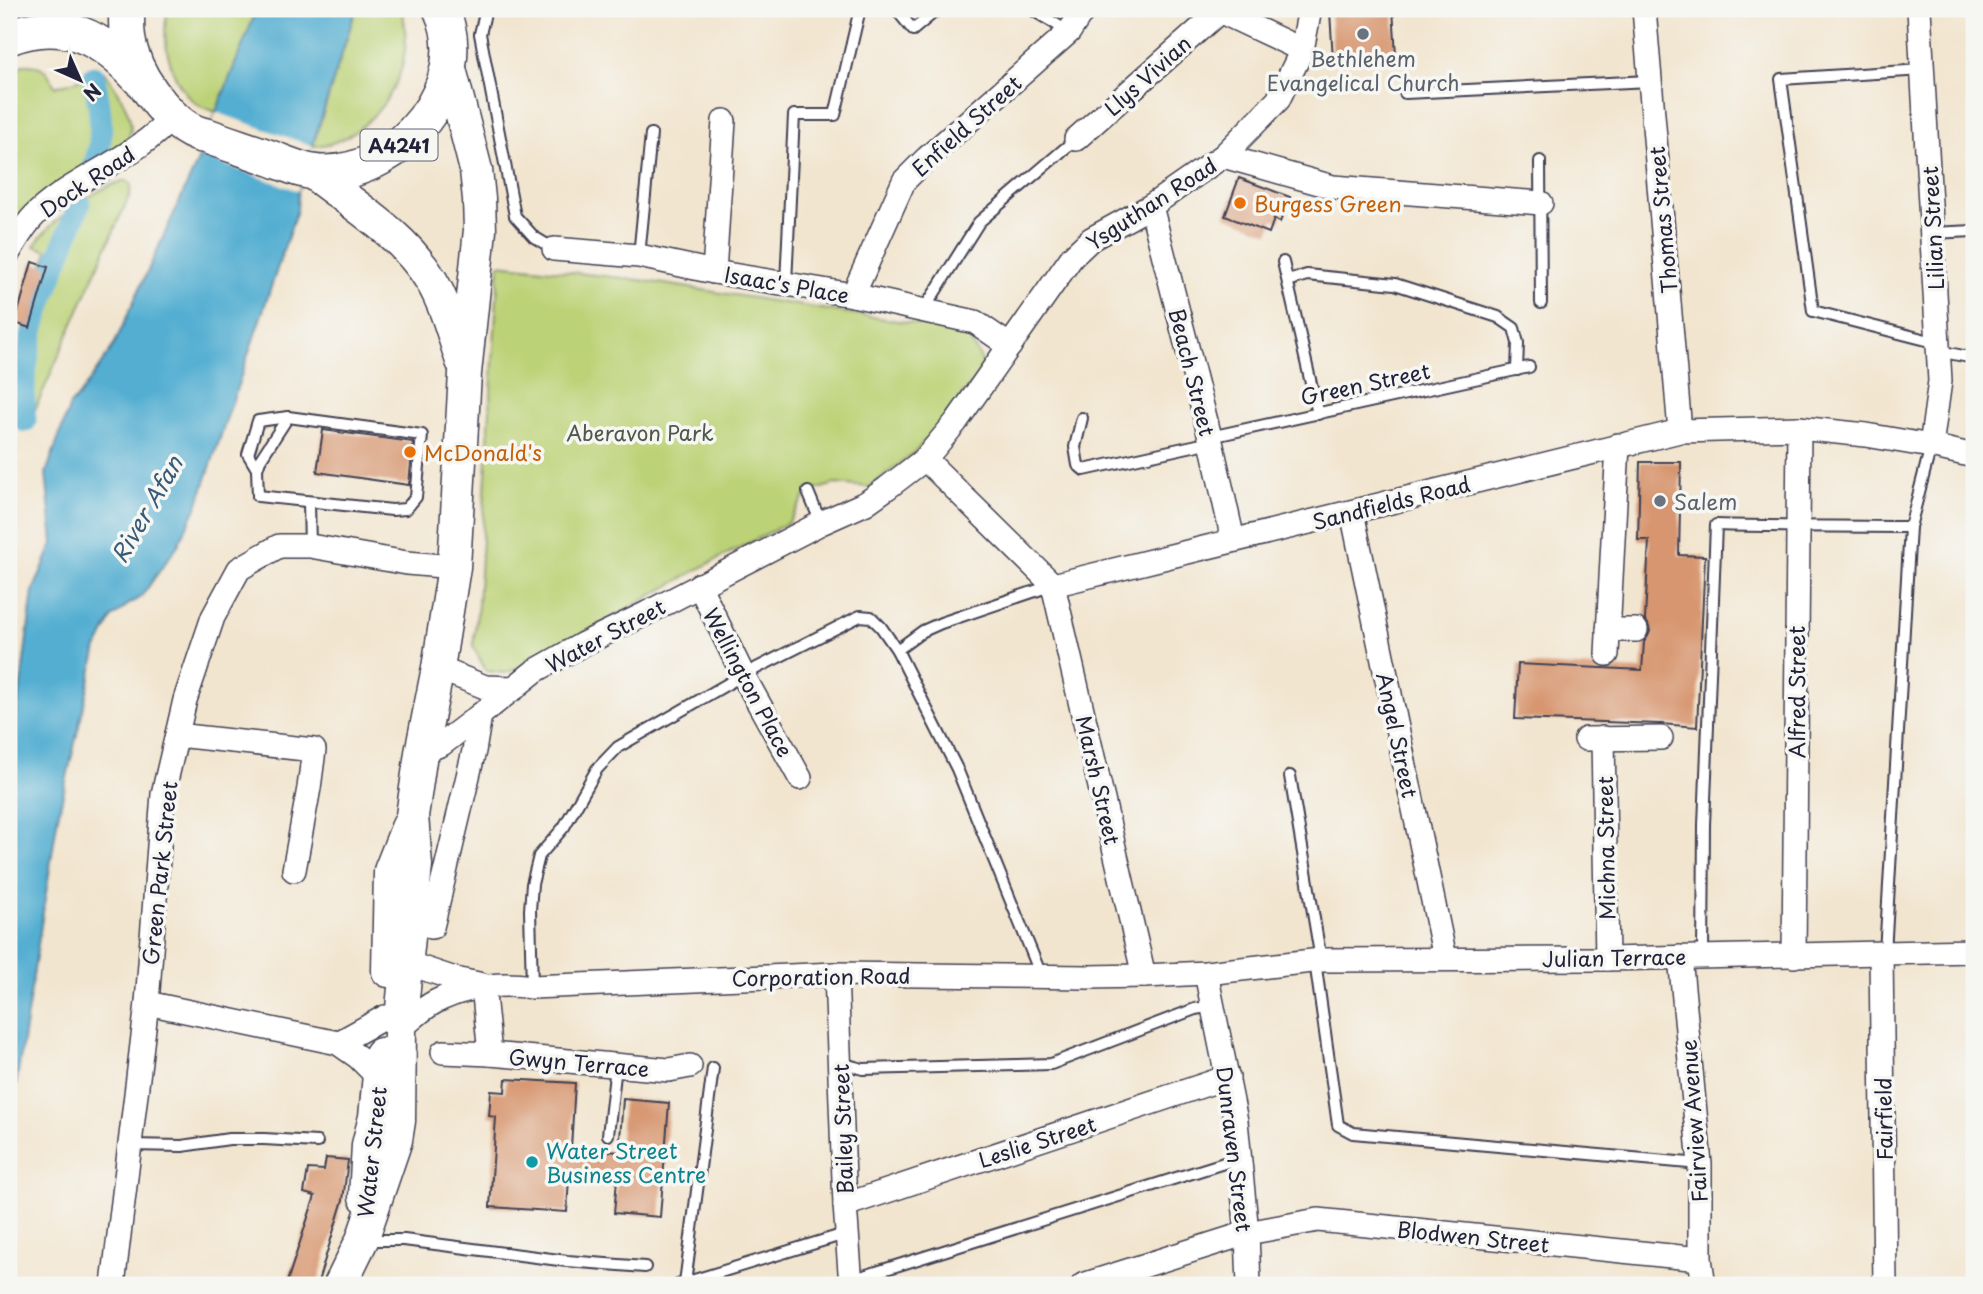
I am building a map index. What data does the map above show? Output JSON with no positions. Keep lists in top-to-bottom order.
{
  "streets": {
    "main road": ["A4241"],
    "street": [
      "Llys Vivian",
      "Enfield Street",
      "Dock Road",
      "Ysguthan Road",
      "Thomas Street",
      "Lilian Street",
      "Isaac's Place",
      "Beach Street",
      "Sandfields Road",
      "Water Street",
      "Wellington Place",
      "Alfred Street",
      "Angel Street",
      "Marsh Street",
      "Michna Street",
      "Green Park Street",
      "Julian Terrace",
      "Corporation Road",
      "Gwyn Terrace",
      "Fairfield",
      "Fairview Avenue",
      "Bailey Street",
      "Leslie Street",
      "Dunraven Street",
      "Blodwen Street"
    ],
    "lane": ["Green Street"]
  },
  "crossings": [
    ["Enfield Street", "Isaac's Place"],
    ["A4241", "Dock Road"],
    ["A4241", "Water Street"],
    ["Ysguthan Road", "Isaac's Place"],
    ["Ysguthan Road", "Beach Street"],
    ["Ysguthan Road", "Water Street"],
    ["Thomas Street", "Sandfields Road"],
    ["Lilian Street", "Sandfields Road"],
    ["Beach Street", "Green Street"],
    ["Beach Street", "Sandfields Road"],
    ["Sandfields Road", "Alfred Street"],
    ["Sandfields Road", "Angel Street"],
    ["Sandfields Road", "Marsh Street"],
    ["Water Street", "Wellington Place"],
    ["Water Street", "Green Park Street"],
    ["Water Street", "Corporation Road"],
    ["Alfred Street", "Julian Terrace"],
    ["Angel Street", "Julian Terrace"],
    ["Marsh Street", "Corporation Road"],
    ["Michna Street", "Julian Terrace"],
    ["Julian Terrace", "Corporation Road"],
    ["Julian Terrace", "Fairfield"],
    ["Julian Terrace", "Fairview Avenue"],
    ["Corporation Road", "Gwyn Terrace"],
    ["Corporation Road", "Bailey Street"],
    ["Corporation Road", "Dunraven Street"],
    ["Fairview Avenue", "Blodwen Street"],
    ["Bailey Street", "Leslie Street"],
    ["Leslie Street", "Dunraven Street"],
    ["Dunraven Street", "Blodwen Street"]
  ],
  "water": ["River Afan"],
  "parks": ["Aberavon Park"],
  "places": [
    "Bethlehem Evangelical Church",
    "Burgess Green",
    "McDonald's",
    "Salem",
    "Water Street Business Centre"
  ],
  "north": "bottom right"
}
